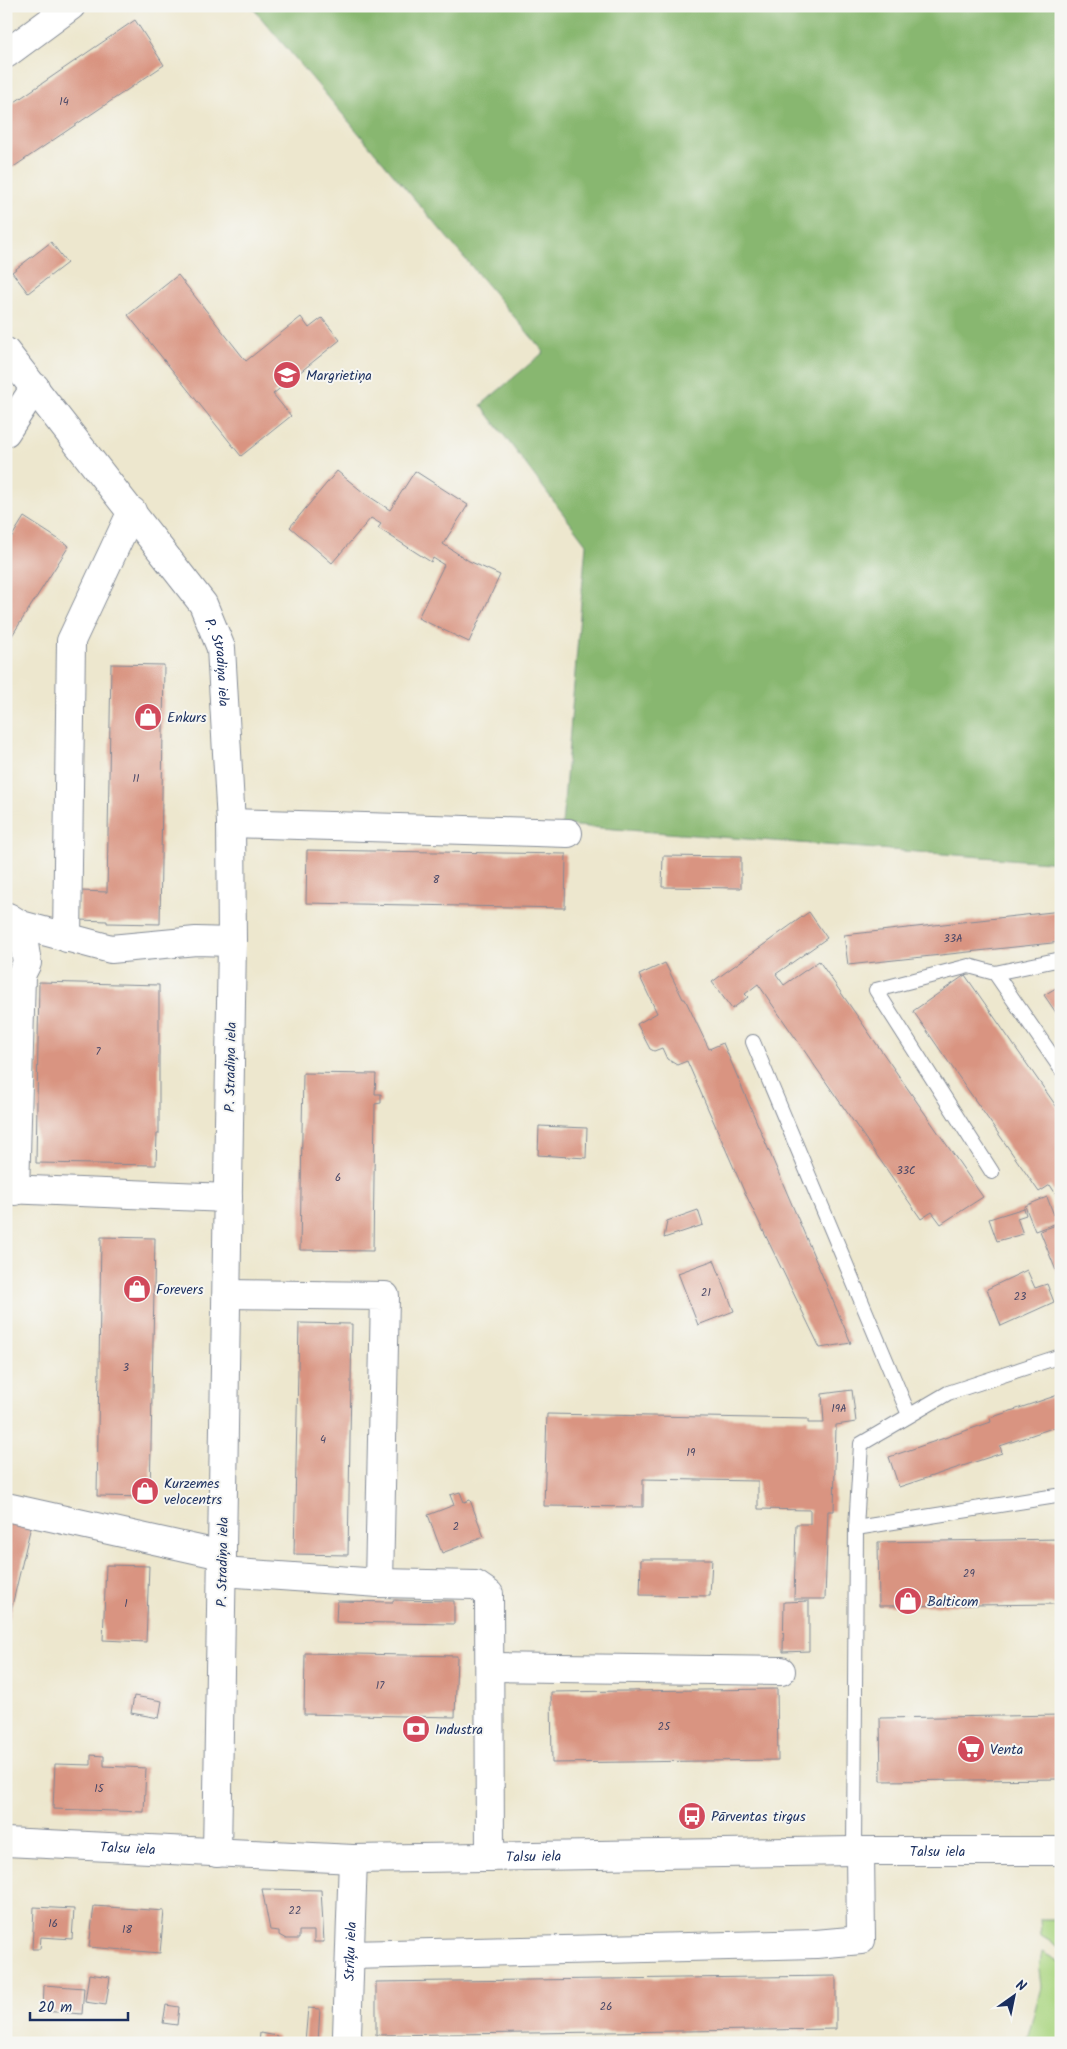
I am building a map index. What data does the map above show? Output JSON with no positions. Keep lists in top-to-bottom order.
{
  "streets": {
    "street": ["P. Stradiņa iela", "Talsu iela", "Strīķu iela"]
  },
  "crossings": [
    ["P. Stradiņa iela", "Talsu iela"],
    ["Talsu iela", "Strīķu iela"]
  ],
  "places": {
    "school or university": ["Margrietiņa"],
    "shop": [
      "Enkurs",
      "Forevers",
      "Kurzemes velocentrs",
      "Balticom"
    ],
    "bank": ["Industra"],
    "supermarket": ["Venta"],
    "bus stop": ["Pārventas tirgus"]
  },
  "house_numbers": [
    "14",
    "11",
    "8",
    "33A",
    "7",
    "33C",
    "6",
    "21",
    "23",
    "3",
    "19A",
    "4",
    "19",
    "2",
    "29",
    "1",
    "17",
    "25",
    "15",
    "22",
    "16",
    "18",
    "26"
  ],
  "scale_bar": "20 m",
  "north": "top right"
}
